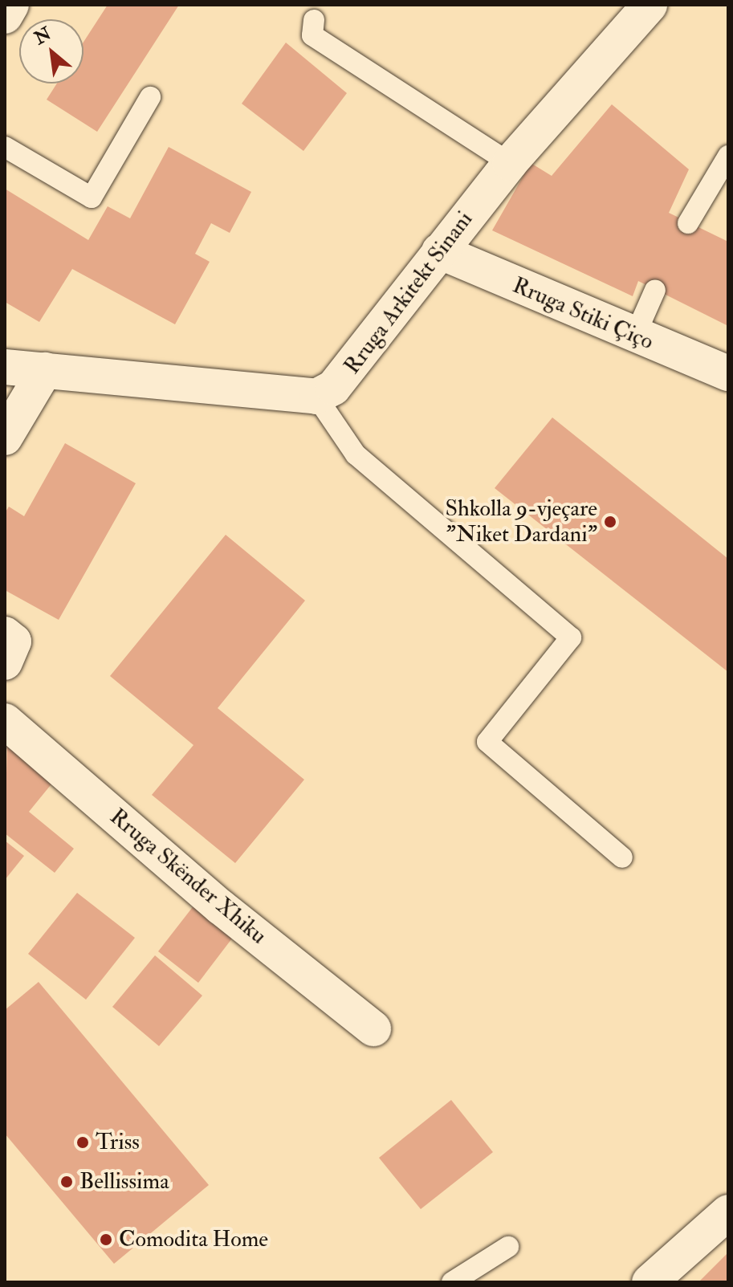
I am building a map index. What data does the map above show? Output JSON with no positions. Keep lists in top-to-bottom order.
{
  "streets": {
    "street": ["Rruga Arkitekt Sinani", "Rruga Stiki Çiço", "Rruga Skënder Xhiku"]
  },
  "crossings": [
    ["Rruga Arkitekt Sinani", "Rruga Stiki Çiço"]
  ],
  "places": [
    "Shkolla 9-vjeçare \"Niket Dardani\"",
    "Triss",
    "Bellissima",
    "Comodita Home"
  ],
  "north": "top left"
}
